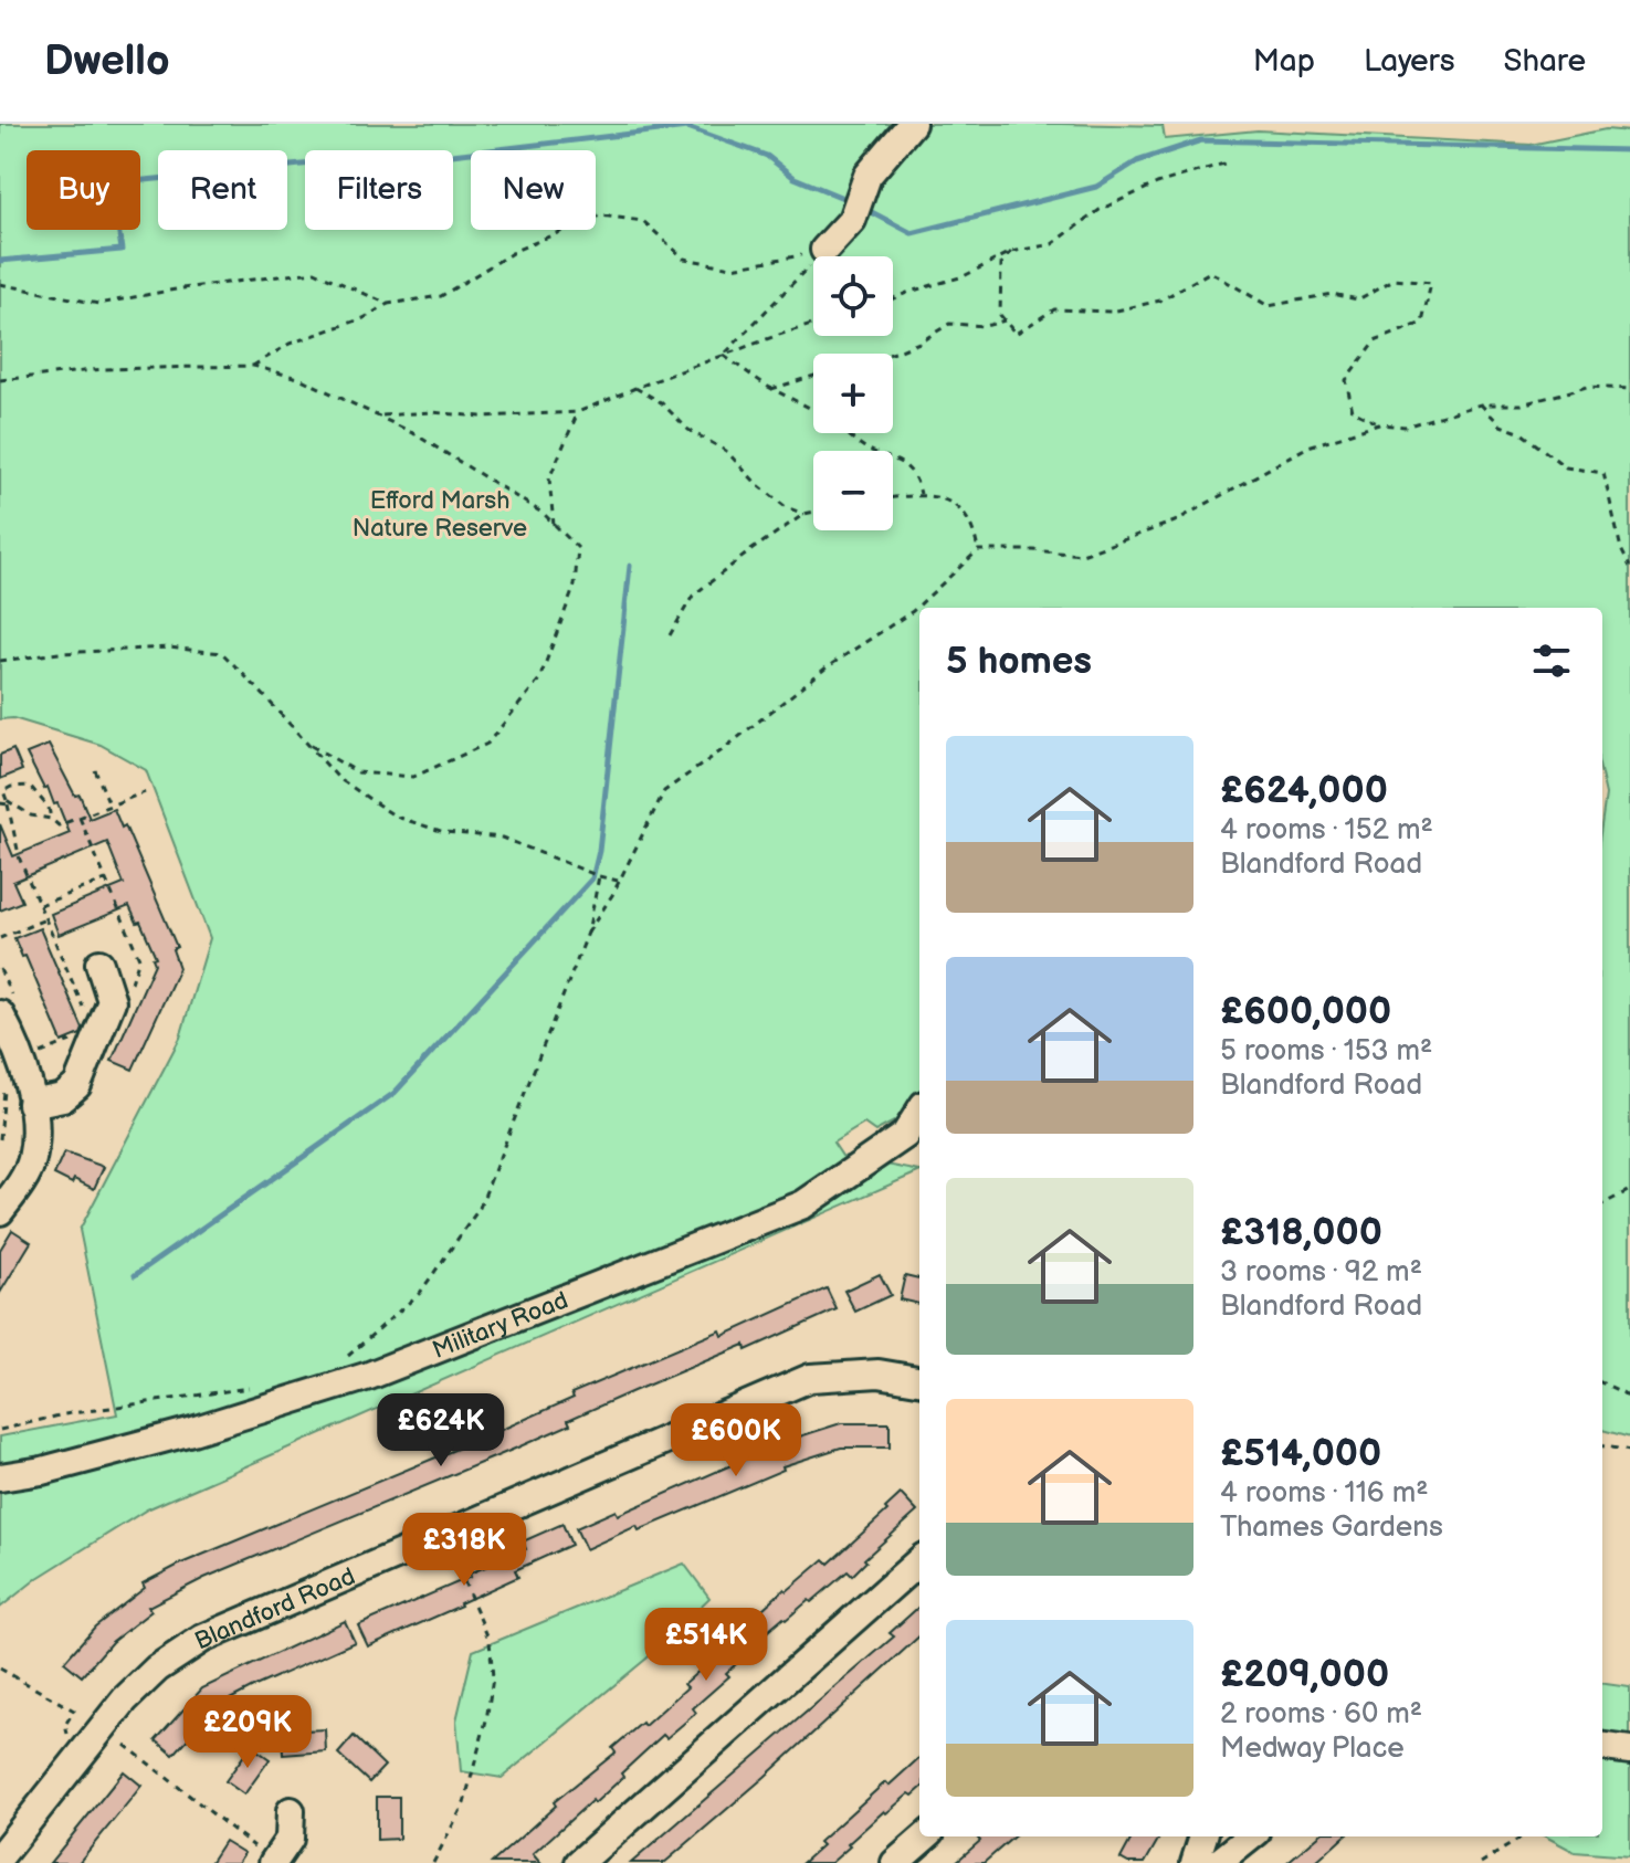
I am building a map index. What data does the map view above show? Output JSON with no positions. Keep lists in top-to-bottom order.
{
  "streets": {
    "street": ["Military Road", "Blandford Road"]
  },
  "parks": ["Efford Marsh Nature Reserve"],
  "page": {
    "header": "Dwello",
    "nav": ["Map", "Layers", "Share"],
    "chip": [
      "Buy",
      "Rent",
      "Filters",
      "New"
    ],
    "map_buttons": ["+", "−"],
    "heading": "5 homes",
    "list": [
      {
        "name": "£624,000",
        "note": "4 rooms · 152 m² · Blandford Road"
      },
      {
        "name": "£600,000",
        "note": "5 rooms · 153 m² · Blandford Road"
      },
      {
        "name": "£318,000",
        "note": "3 rooms · 92 m² · Blandford Road"
      },
      {
        "name": "£514,000",
        "note": "4 rooms · 116 m² · Thames Gardens"
      },
      {
        "name": "£209,000",
        "note": "2 rooms · 60 m² · Medway Place"
      }
    ],
    "price": [
      "£624K",
      "£600K",
      "£318K",
      "£514K",
      "£209K"
    ]
  }
}
